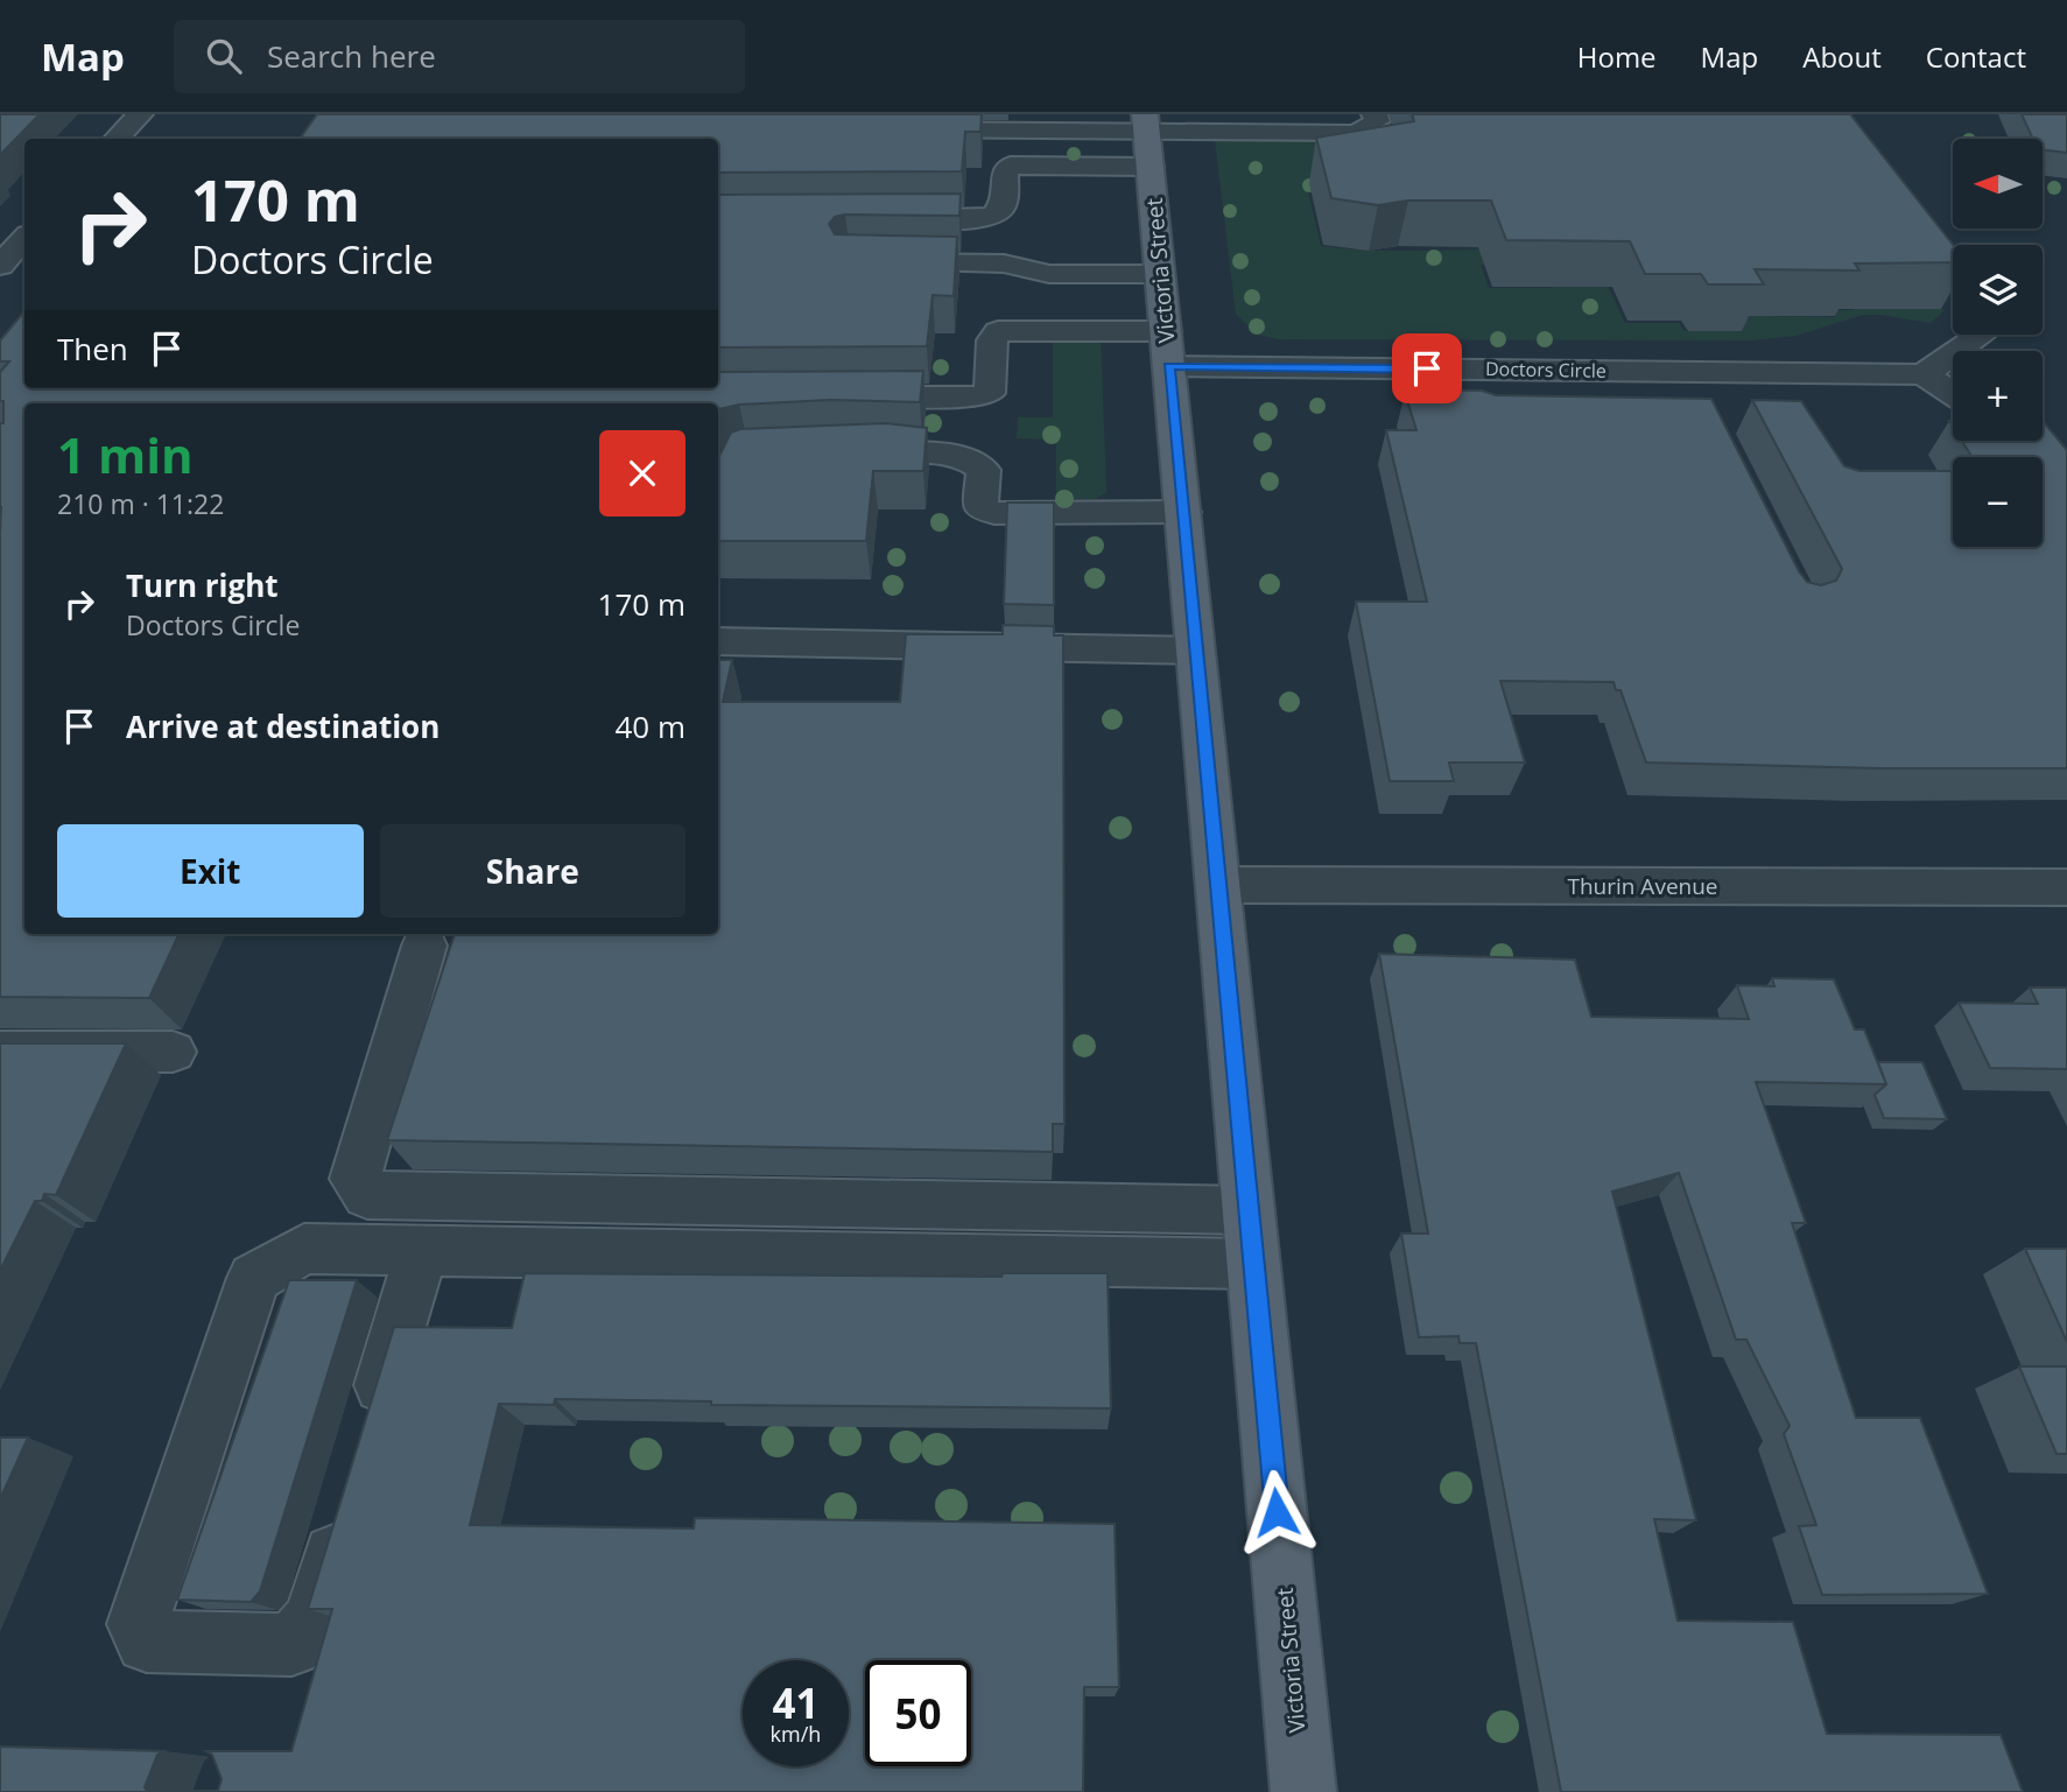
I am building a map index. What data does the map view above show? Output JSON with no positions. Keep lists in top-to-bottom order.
{
  "streets": {
    "main road": ["Victoria Street"],
    "street": ["Doctors Circle", "Thurin Avenue"]
  },
  "crossings": [
    ["Victoria Street", "Doctors Circle"],
    ["Victoria Street", "Thurin Avenue"]
  ],
  "north": "left",
  "page": {
    "header": "Map",
    "search": "Search here",
    "nav": [
      "Home",
      "Map",
      "About",
      "Contact"
    ],
    "map_buttons": ["+", "−"],
    "turn": ["170 m", "Doctors Circle"],
    "then": "Then",
    "heading": ["1 min", "210 m · 11:22"],
    "list": [
      {
        "name": "Turn right",
        "note": "Doctors Circle",
        "value": "170 m"
      },
      {
        "name": "Arrive at destination",
        "value": "40 m"
      }
    ],
    "buttons": ["Exit", "Share"],
    "speed": "41 km/h",
    "limit": "50"
  }
}
